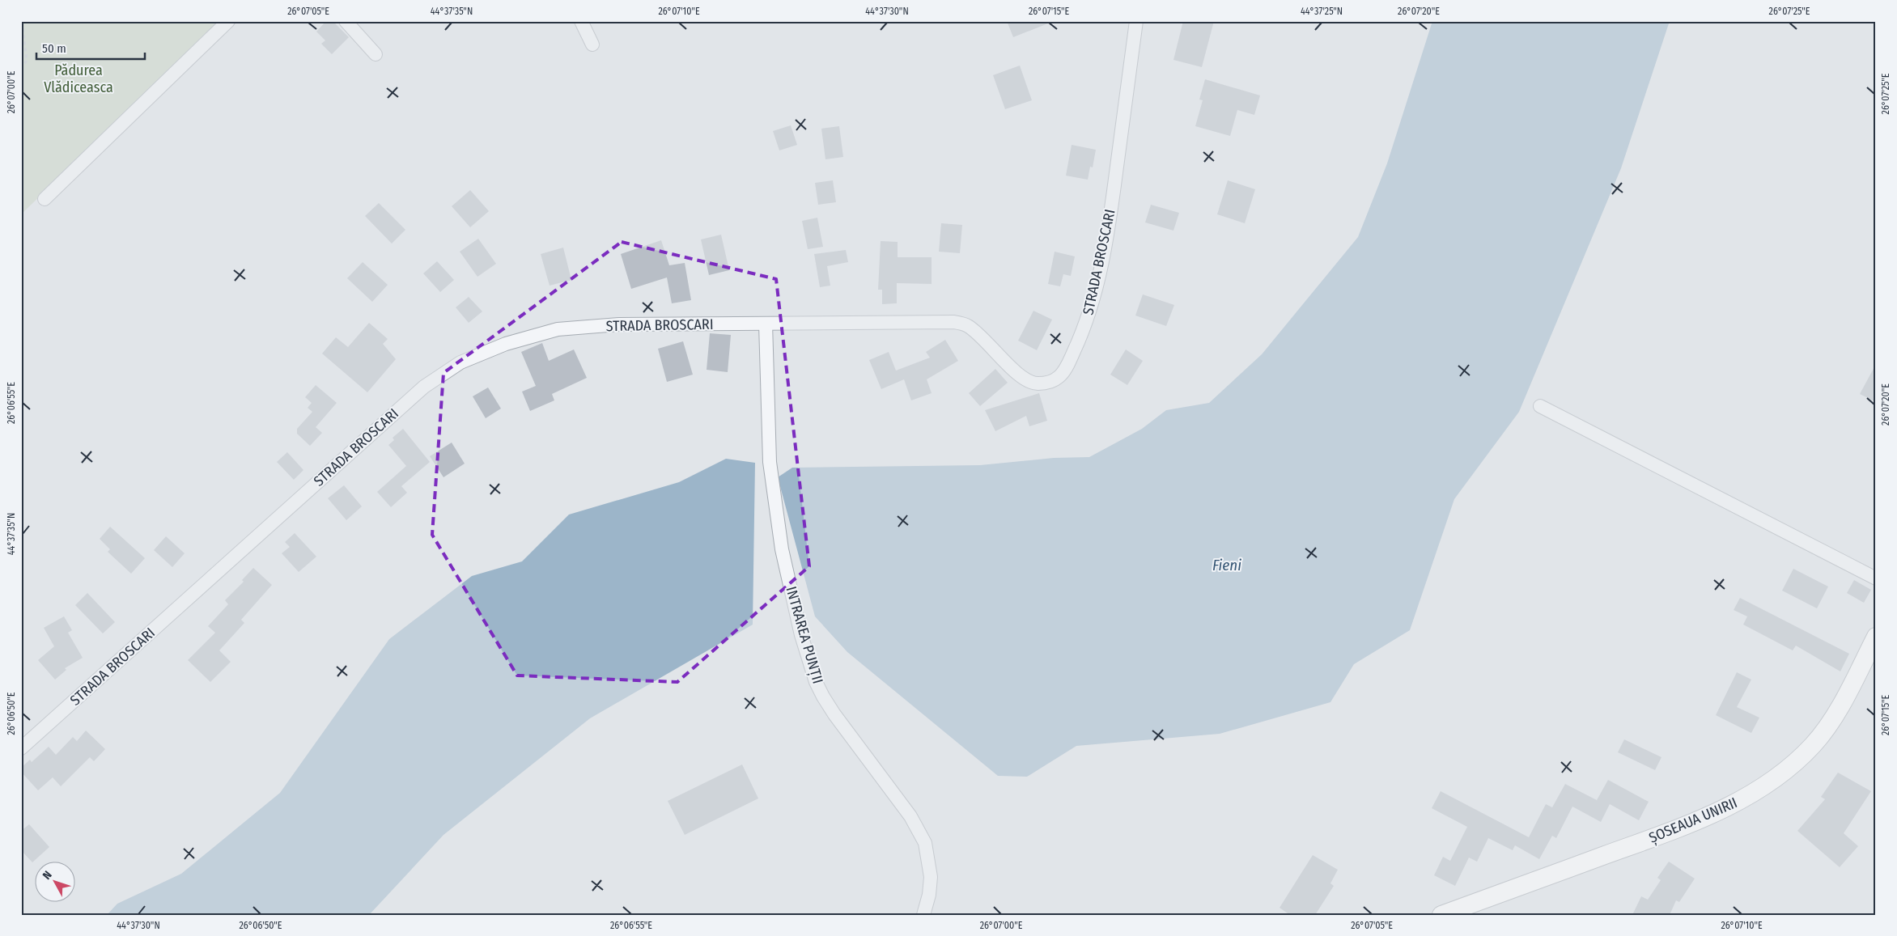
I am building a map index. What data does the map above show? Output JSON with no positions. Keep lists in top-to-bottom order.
{
  "streets": {
    "main road": ["ȘOSEAUA UNIRII"],
    "street": ["STRADA BROSCARI", "INTRAREA PUNȚII"]
  },
  "crossings": [
    ["STRADA BROSCARI", "INTRAREA PUNȚII"]
  ],
  "water": ["Fieni"],
  "parks": ["Pădurea Vlădiceasca"],
  "scale_bar": "50 m",
  "north": "top left",
  "coordinates": [
    "26°07'05\"E",
    "44°37'35\"N",
    "26°07'10\"E",
    "44°37'30\"N",
    "26°07'15\"E",
    "44°37'25\"N",
    "26°07'20\"E",
    "26°07'25\"E",
    "26°07'00\"E",
    "26°06'55\"E",
    "26°06'50\"E"
  ]
}
